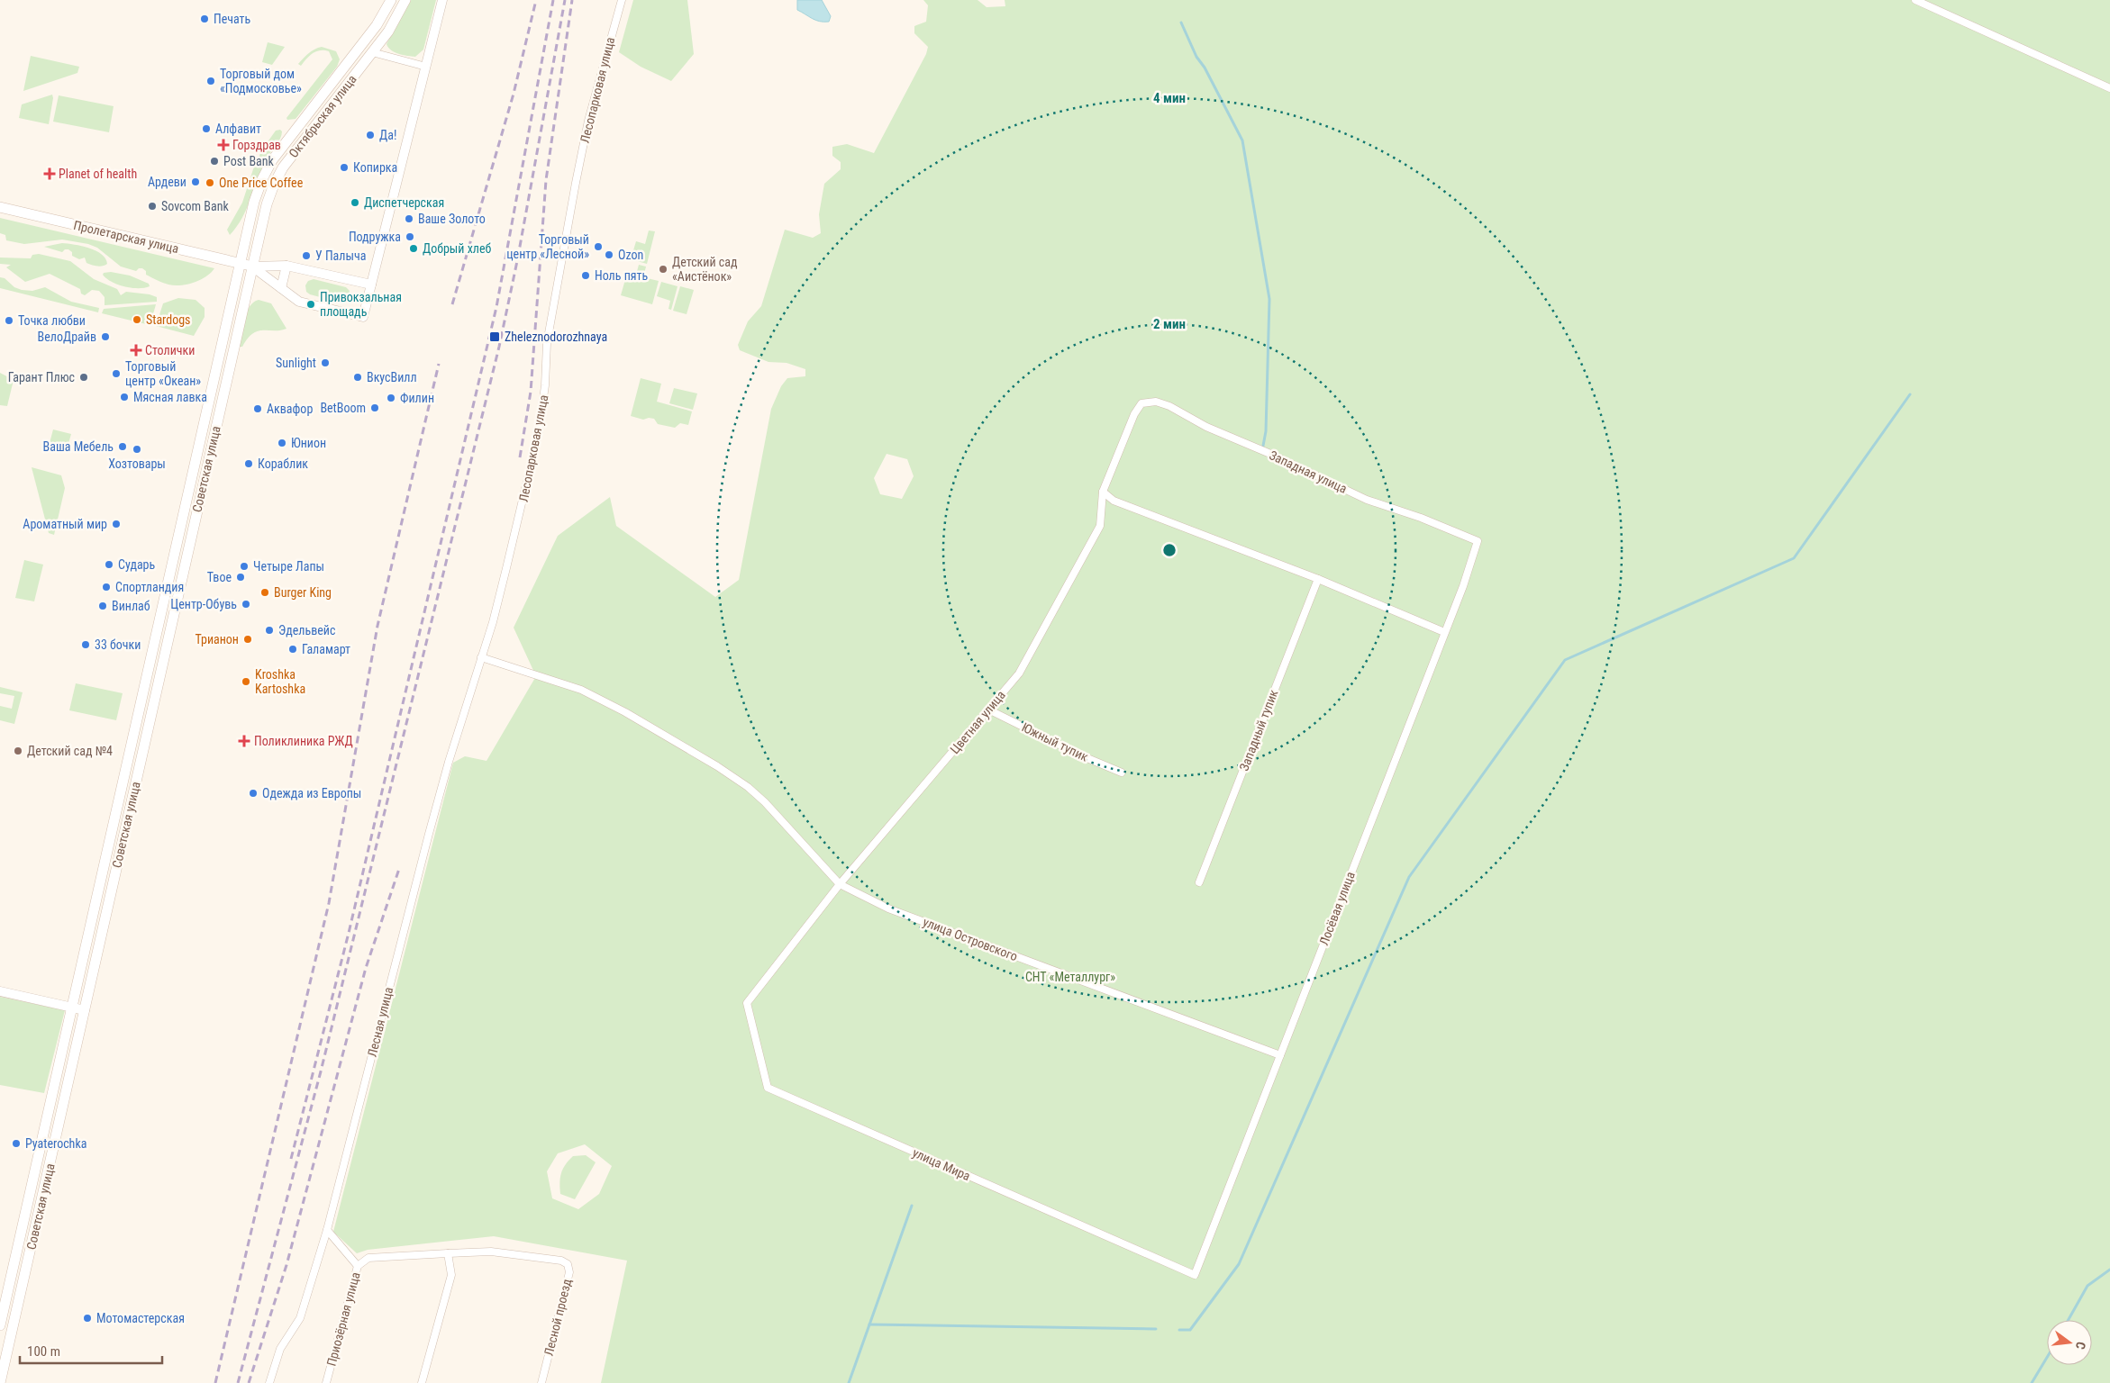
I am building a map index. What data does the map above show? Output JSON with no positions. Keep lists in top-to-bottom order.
{
  "streets": {
    "main road": ["Октябрьская улица", "Пролетарская улица", "Советская улица"],
    "street": [
      "Лесопарковая улица",
      "Западная улица",
      "Цветная улица",
      "Западный тупик",
      "Южный тупик",
      "Лосёвая улица",
      "улица Островского",
      "Лесная улица",
      "улица Мира",
      "Лесной проезд",
      "Приозёрная улица"
    ]
  },
  "crossings": [
    ["Лесопарковая улица", "Лесная улица"],
    ["Октябрьская улица", "Пролетарская улица"],
    ["Октябрьская улица", "Советская улица"],
    ["Пролетарская улица", "Советская улица"],
    ["Западная улица", "Цветная улица"],
    ["Западная улица", "Лосёвая улица"],
    ["Цветная улица", "Южный тупик"],
    ["Цветная улица", "улица Островского"],
    ["Цветная улица", "улица Мира"],
    ["Лосёвая улица", "улица Островского"],
    ["Лосёвая улица", "улица Мира"],
    ["Лесной проезд", "Приозёрная улица"]
  ],
  "parks": ["СНТ «Металлург»"],
  "places": {
    "other": [
      "Печать",
      "Торговый дом «Подмосковье»",
      "Алфавит",
      "Да!",
      "Post Bank",
      "Копирка",
      "Ардеви",
      "One Price Coffee",
      "Диспетчерская",
      "Sovcom Bank",
      "Ваше Золото",
      "Подружка",
      "Торговый центр «Лесной»",
      "Добрый хлеб",
      "Ozon",
      "У Палыча",
      "Детский сад «Аистёнок»",
      "Ноль пять",
      "Привокзальная площадь",
      "Stardogs",
      "Точка любви",
      "ВелоДрайв",
      "Sunlight",
      "Торговый центр «Океан»",
      "Гарант Плюс",
      "ВкусВилл",
      "Мясная лавка",
      "Филин",
      "BetBoom",
      "Аквафор",
      "Юнион",
      "Ваша Мебель",
      "Хозтовары",
      "Кораблик",
      "Ароматный мир",
      "Сударь",
      "Четыре Лапы",
      "Твое",
      "Спортландия",
      "Burger King",
      "Центр-Обувь",
      "Винлаб",
      "Эдельвейс",
      "Трианон",
      "33 бочки",
      "Галамарт",
      "Kroshka Kartoshka",
      "Детский сад №4",
      "Одежда из Европы",
      "Pyaterochka",
      "Мотомастерская"
    ],
    "health": [
      "Горздрав",
      "Planet of health",
      "Столички",
      "Поликлиника РЖД"
    ],
    "transit": ["Zheleznodorozhnаyа"]
  },
  "scale_bar": "100 m",
  "north": "right",
  "rings": ["4 мин", "2 мин"]
}
